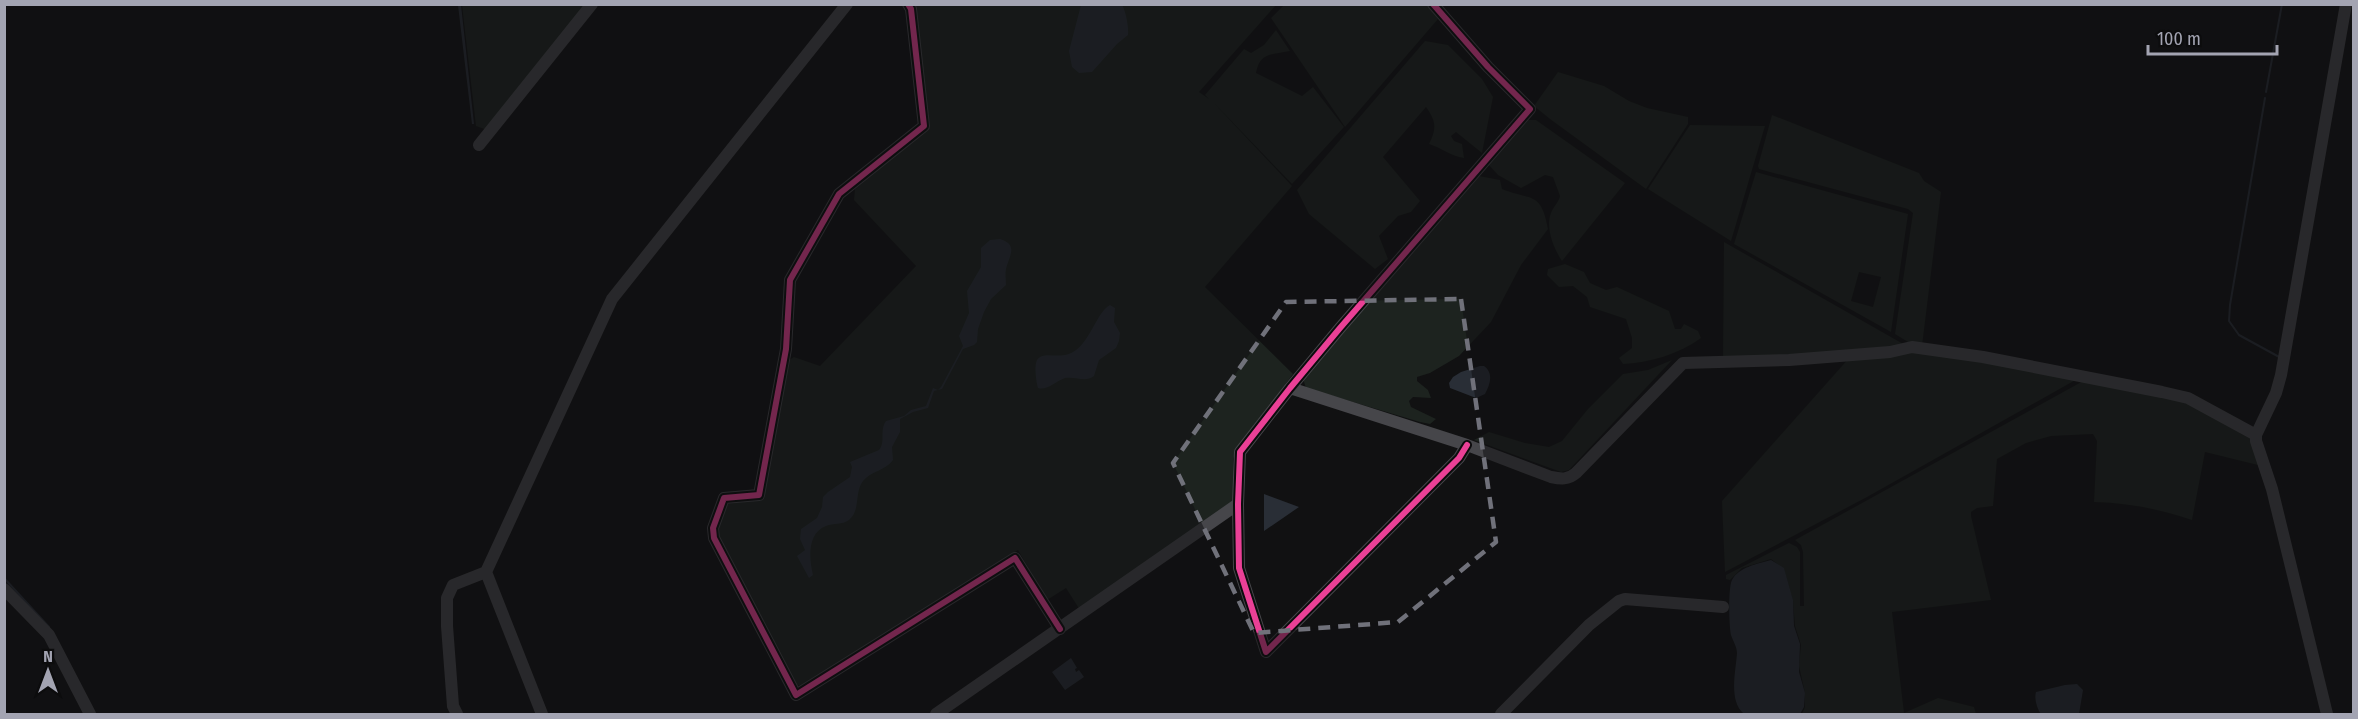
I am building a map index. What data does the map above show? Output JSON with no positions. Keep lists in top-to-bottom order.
{
  "scale_bar": "100 m",
  "north": "top"
}
